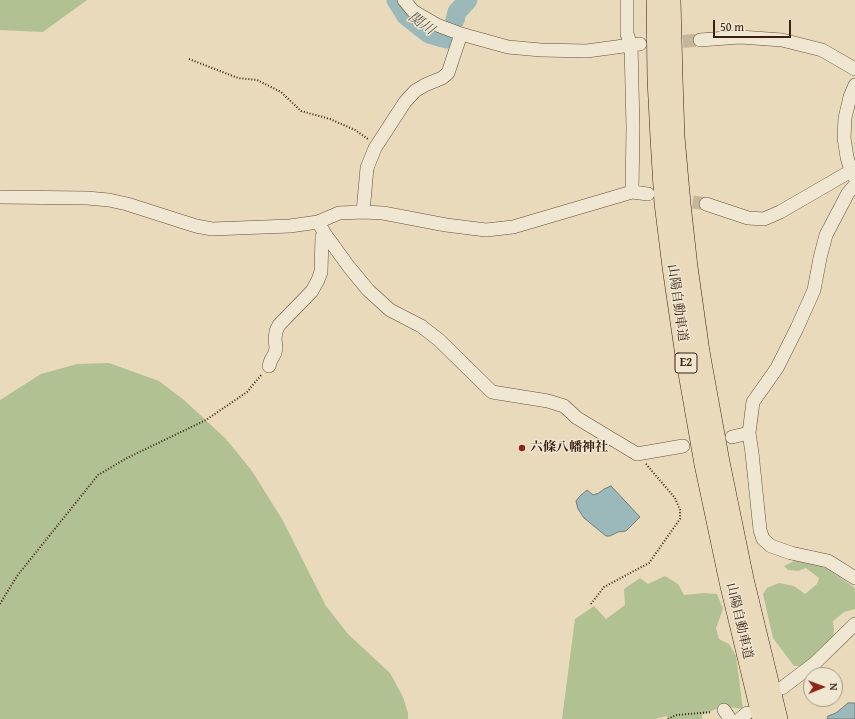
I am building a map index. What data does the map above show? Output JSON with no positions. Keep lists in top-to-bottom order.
{
  "streets": {
    "highway": ["山陽自動車道", "E2"]
  },
  "water": ["関川"],
  "places": ["六條八幡神社"],
  "scale_bar": "50 m",
  "north": "right"
}
